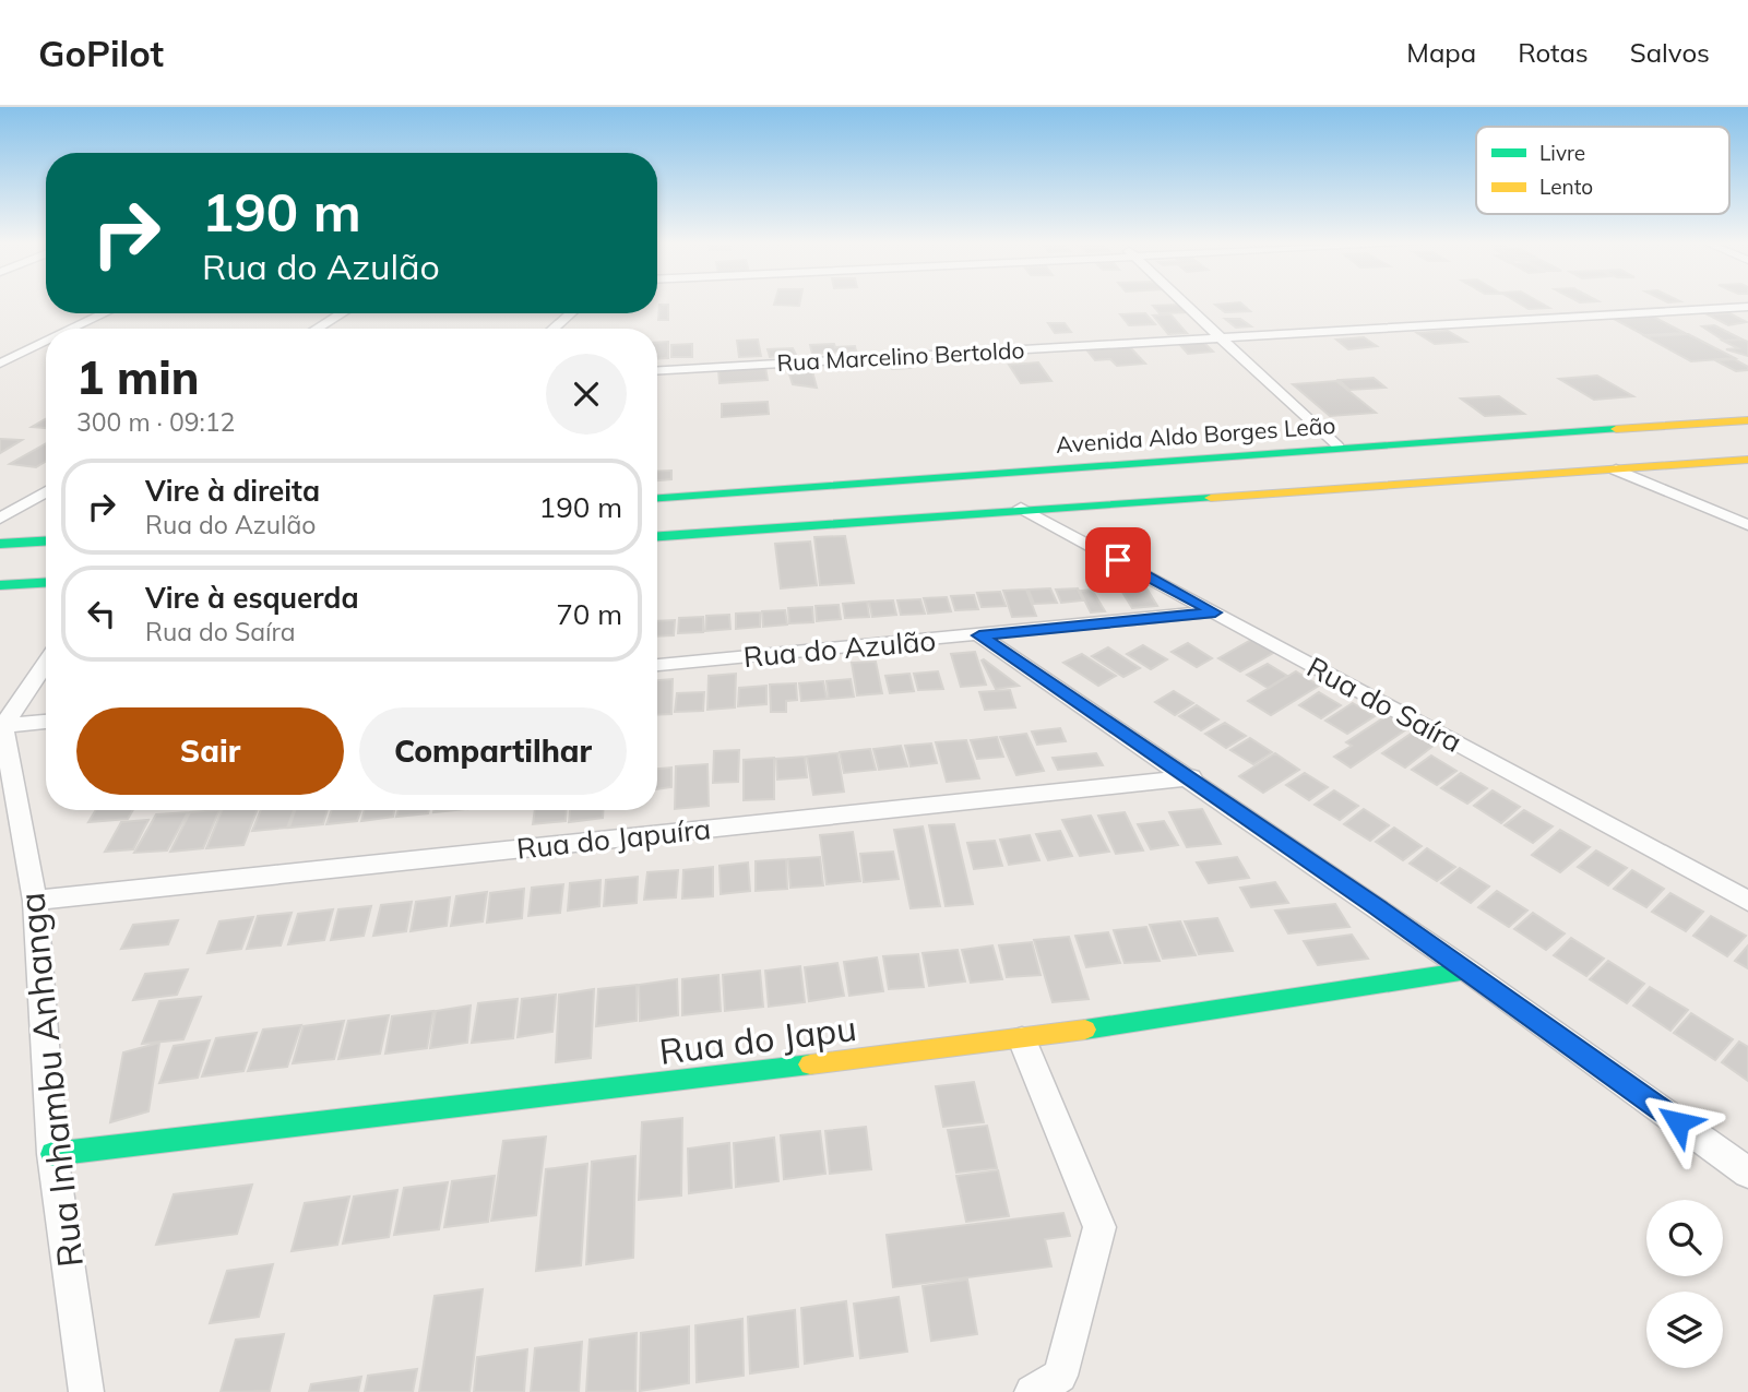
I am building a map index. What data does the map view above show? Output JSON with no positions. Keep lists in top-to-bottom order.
{
  "streets": {
    "street": [
      "Rua Marcelino Bertoldo",
      "Avenida Aldo Borges Leão",
      "Rua do Azulão",
      "Rua do Saíra",
      "Rua do Japuíra",
      "Rua do Japu",
      "Rua Inhambu Anhanga"
    ]
  },
  "crossings": [
    ["Rua do Azulão", "Rua do Saíra"],
    ["Rua do Japuíra", "Rua Inhambu Anhanga"],
    ["Rua do Japu", "Rua Inhambu Anhanga"]
  ],
  "legend": ["Livre", "Lento"],
  "page": {
    "header": "GoPilot",
    "nav": ["Mapa", "Rotas", "Salvos"],
    "turn": ["190 m", "Rua do Azulão"],
    "heading": ["1 min", "300 m · 09:12"],
    "list": [
      {
        "name": "Vire à direita",
        "note": "Rua do Azulão",
        "value": "190 m"
      },
      {
        "name": "Vire à esquerda",
        "note": "Rua do Saíra",
        "value": "70 m"
      }
    ],
    "buttons": ["Sair", "Compartilhar"]
  }
}
